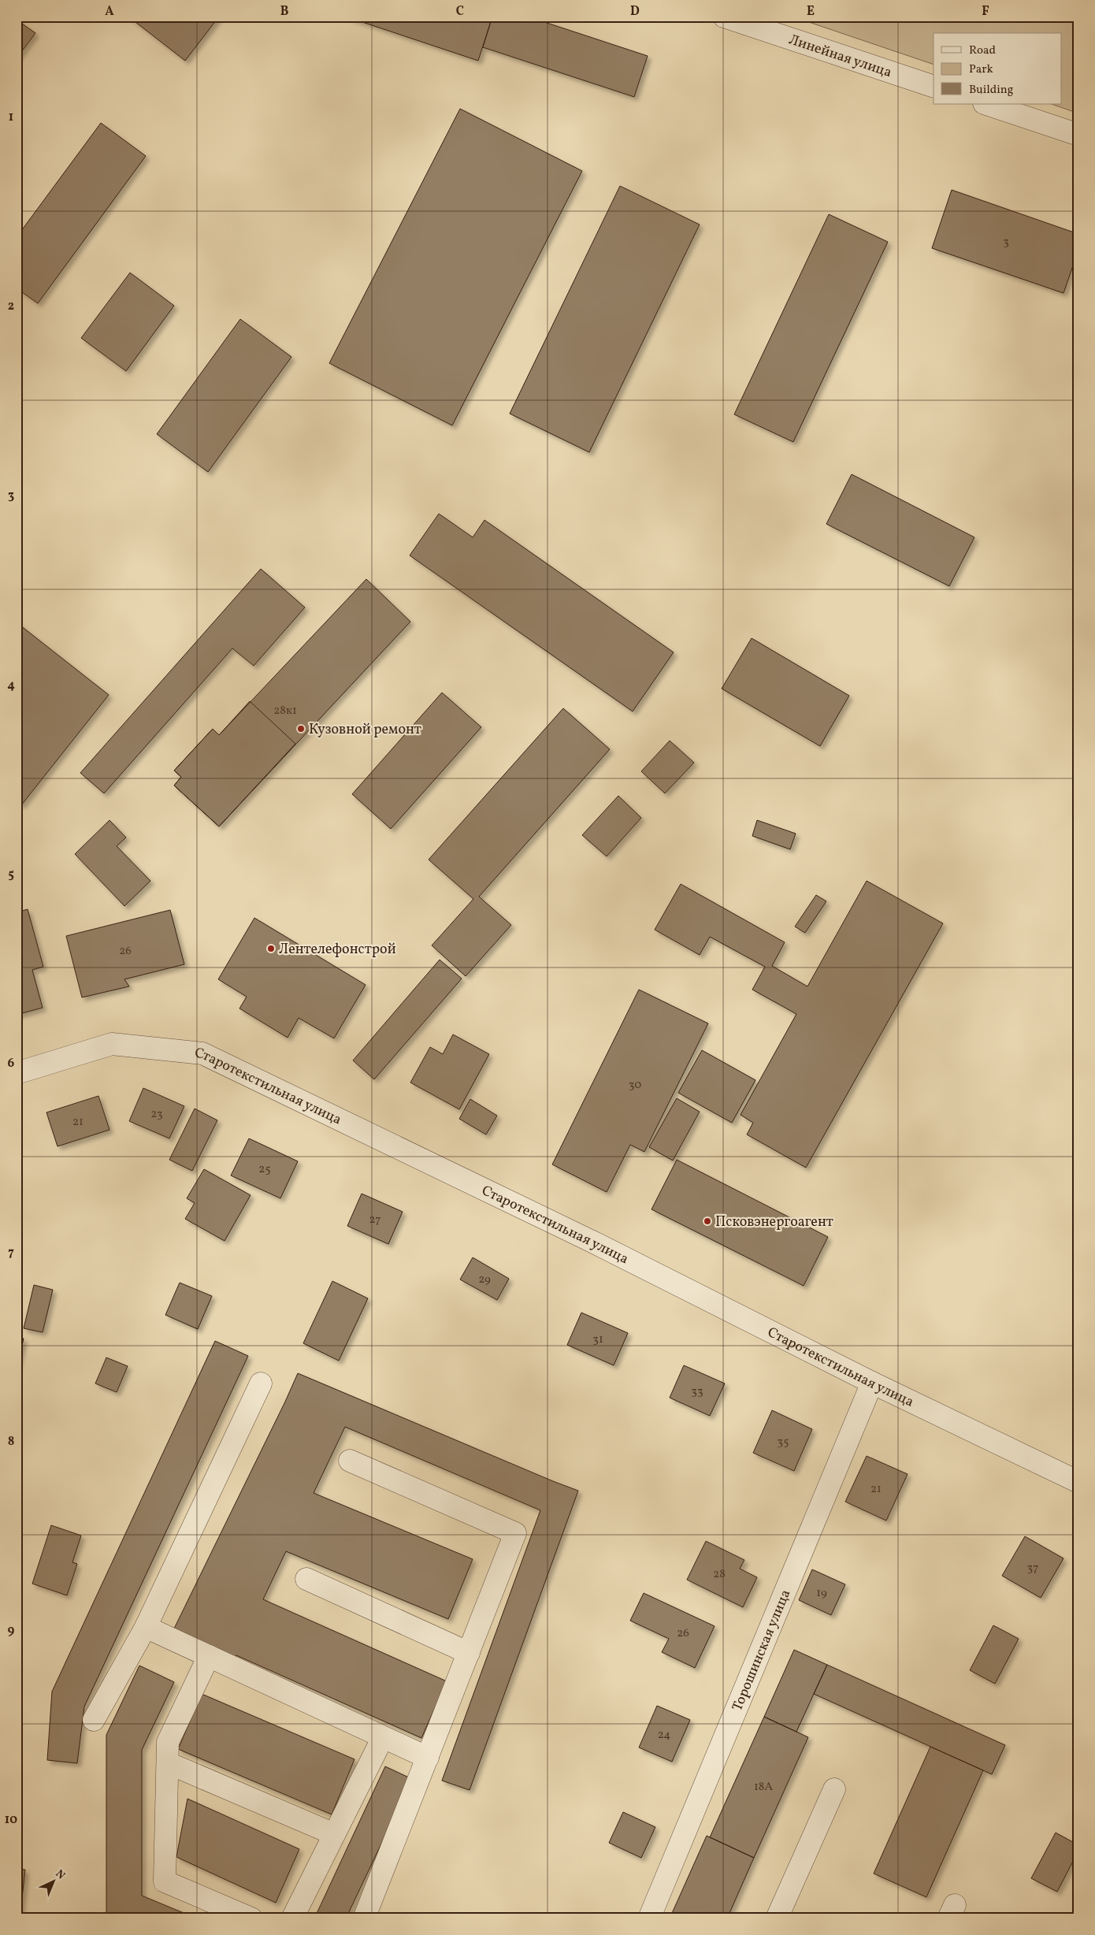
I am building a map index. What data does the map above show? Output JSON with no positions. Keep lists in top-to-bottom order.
{
  "streets": {
    "street": ["Линейная улица", "Старотекстильная улица", "Торошинская улица"]
  },
  "crossings": [
    ["Старотекстильная улица", "Торошинская улица"]
  ],
  "places": ["Кузовной ремонт", "Лентелефонстрой", "Псковэнергоагент"],
  "house_numbers": [
    "3",
    "28к1",
    "26",
    "30",
    "23",
    "21",
    "25",
    "27",
    "29",
    "31",
    "33",
    "35",
    "21",
    "37",
    "28",
    "19",
    "26",
    "24",
    "18А"
  ],
  "legend": ["Road", "Park", "Building"],
  "north": "top right",
  "grid": {
    "columns": [
      "A",
      "B",
      "C",
      "D",
      "E",
      "F"
    ],
    "rows": [
      "1",
      "2",
      "3",
      "4",
      "5",
      "6",
      "7",
      "8",
      "9",
      "10"
    ]
  }
}
